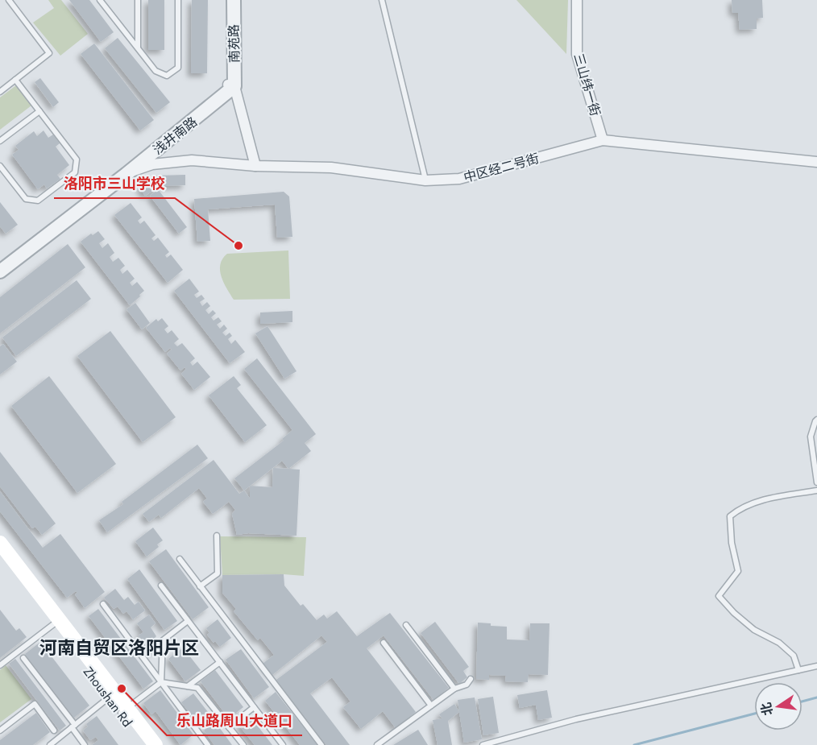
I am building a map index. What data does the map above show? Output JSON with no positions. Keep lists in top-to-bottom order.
{
  "streets": {
    "main road": ["Zhoushan Rd"],
    "street": [
      "南苑路",
      "三山纬一街",
      "浅井南路",
      "中区经二号街"
    ]
  },
  "crossings": [
    ["南苑路", "浅井南路"],
    ["三山纬一街", "中区经二号街"],
    ["浅井南路", "中区经二号街"]
  ],
  "districts": ["河南自贸区洛阳片区"],
  "places": ["洛阳市三山学校", "乐山路周山大道口"],
  "north": "left"
}
